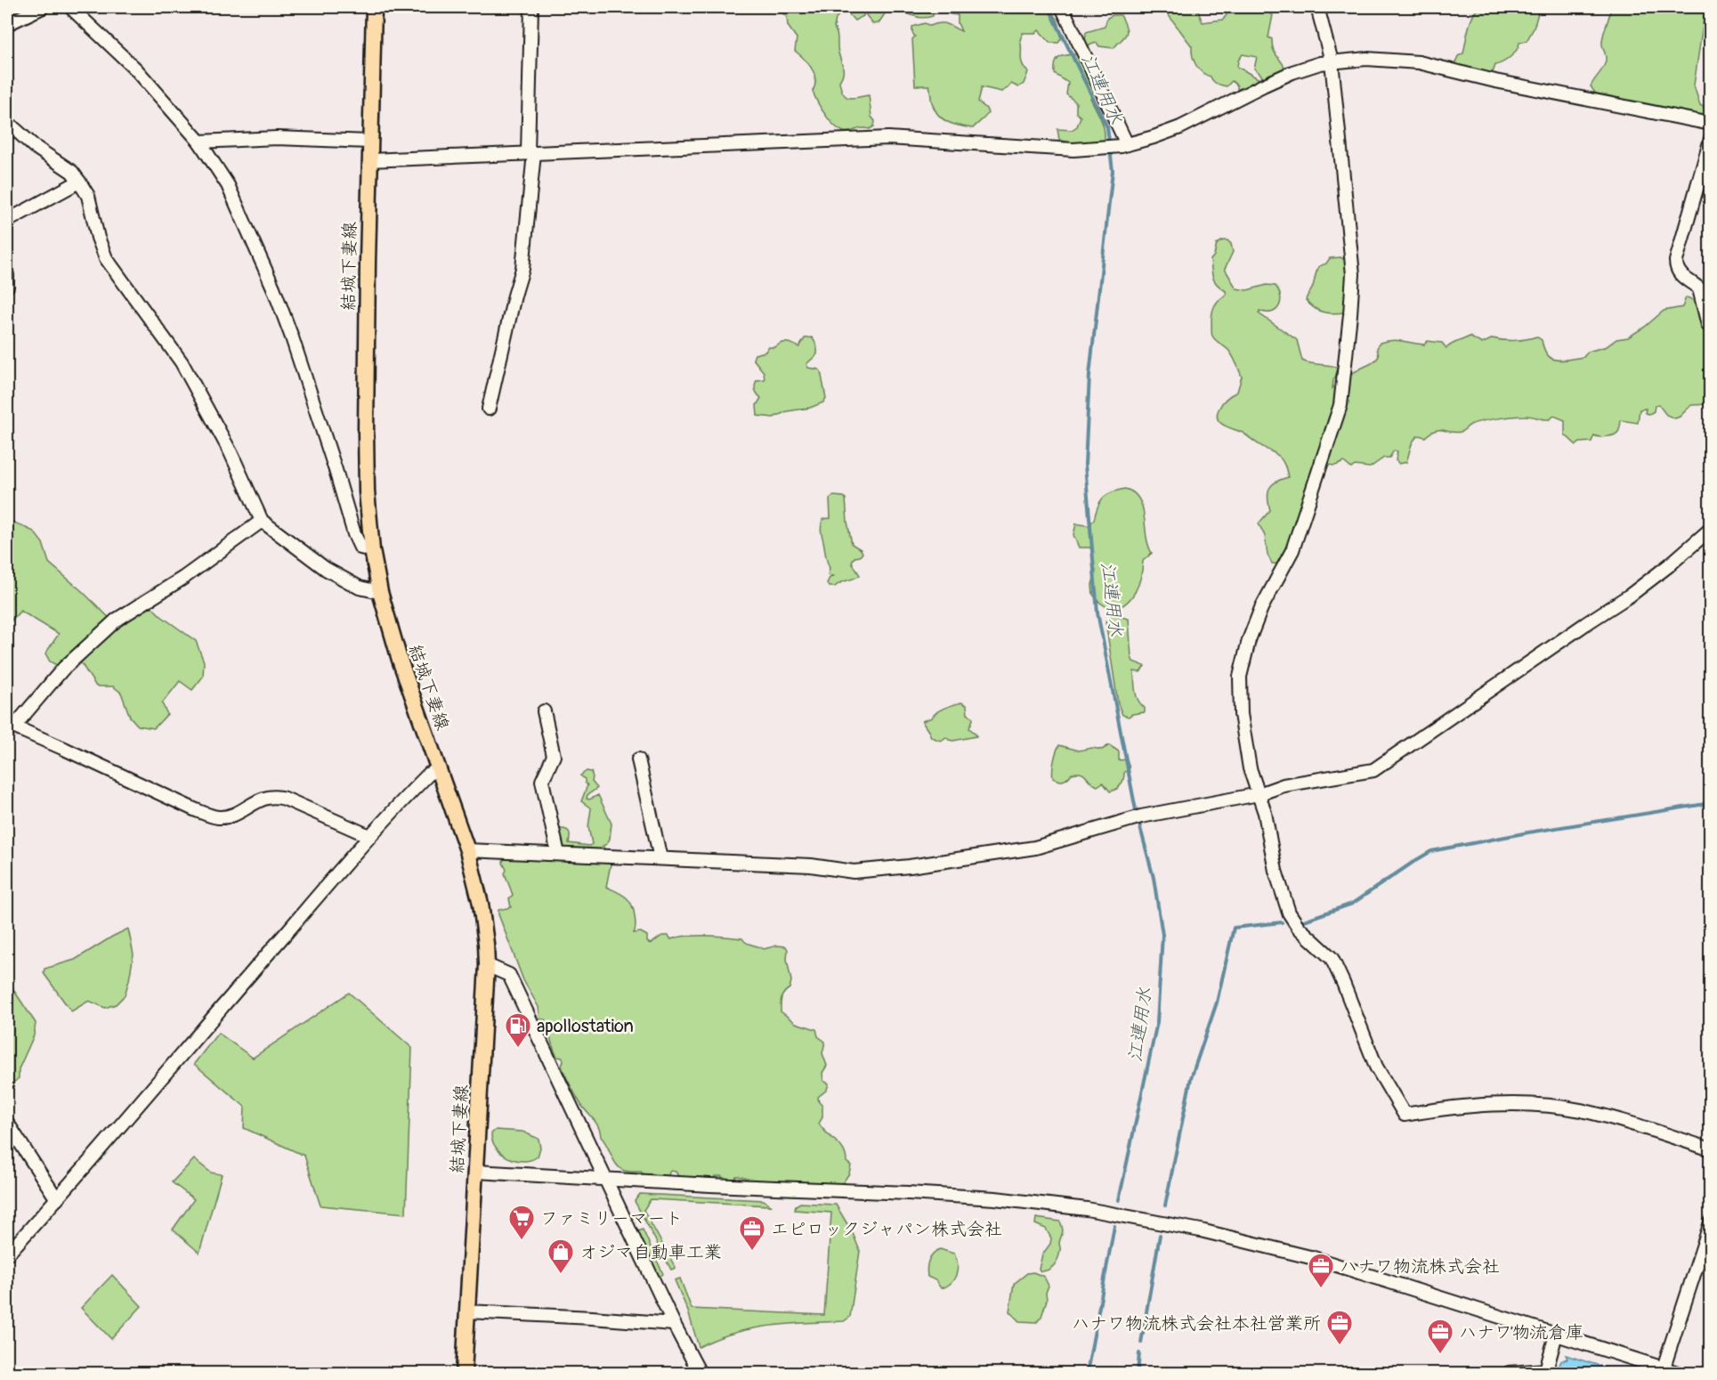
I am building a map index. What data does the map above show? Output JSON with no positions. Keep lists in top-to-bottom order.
{
  "streets": {
    "main road": ["結城下妻線"]
  },
  "water": ["江連用水"],
  "places": {
    "fuel station": ["apollostation"],
    "supermarket": ["ファミリーマート"],
    "office": [
      "エピロックジャパン株式会社",
      "ハナワ物流株式会社",
      "ハナワ物流株式会社本社営業所",
      "ハナワ物流倉庫"
    ],
    "shop": ["オジマ自動車工業"]
  }
}
